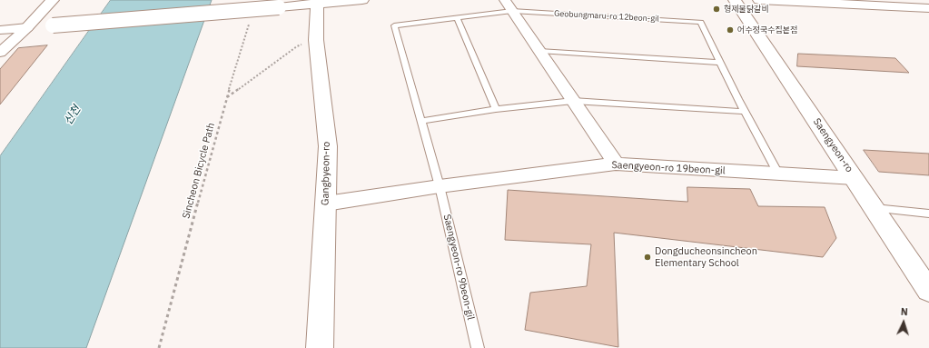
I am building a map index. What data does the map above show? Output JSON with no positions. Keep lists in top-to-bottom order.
{
  "streets": {
    "street": ["Saengyeon-ro", "Saengyeon-ro 19beon-gil", "Gangbyeon-ro"],
    "lane": ["Geobungmaru-ro 12beon-gil", "Saengyeon-ro 9beon-gil"],
    "path": ["Sincheon Bicycle Path"]
  },
  "crossings": [
    ["Saengyeon-ro", "Saengyeon-ro 19beon-gil"],
    ["Saengyeon-ro 19beon-gil", "Gangbyeon-ro"],
    ["Saengyeon-ro 19beon-gil", "Saengyeon-ro 9beon-gil"]
  ],
  "water": ["신천"],
  "places": ["형제물닭갈비", "어수정국수집본점", "Dongducheonsincheon Elementary School"],
  "north": "top"
}
